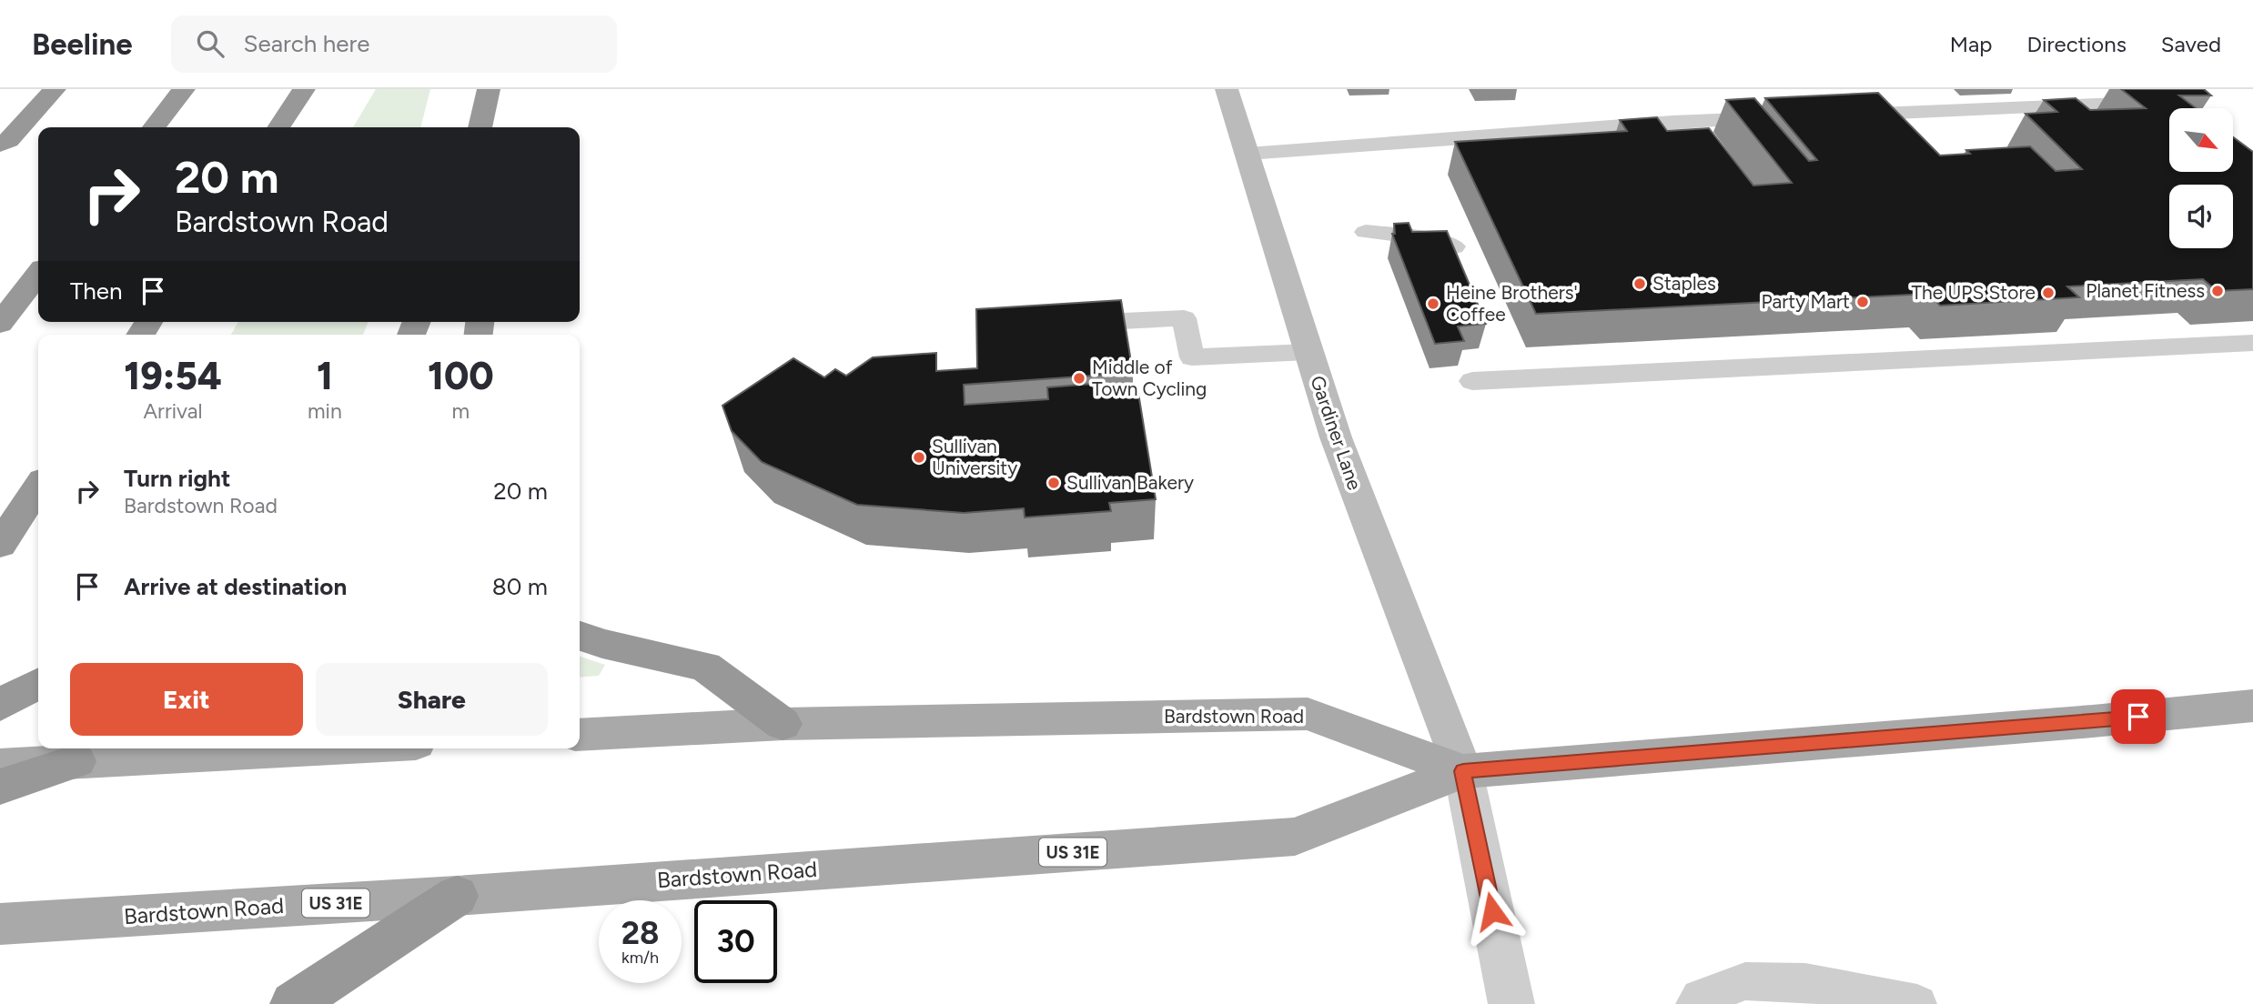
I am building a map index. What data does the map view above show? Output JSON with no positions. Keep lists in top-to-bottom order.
{
  "streets": {
    "main road": ["Gardiner Lane", "Bardstown Road", "US 31E"]
  },
  "crossings": [
    ["Gardiner Lane", "Bardstown Road"]
  ],
  "places": [
    "Staples",
    "Planet Fitness",
    "The UPS Store",
    "Party Mart",
    "Heine Brothers' Coffee",
    "Middle of Town Cycling",
    "Sullivan University",
    "Sullivan Bakery"
  ],
  "north": "bottom right",
  "page": {
    "header": "Beeline",
    "search": "Search here",
    "nav": ["Map", "Directions", "Saved"],
    "turn": ["20 m", "Bardstown Road"],
    "then": "Then",
    "eta": [
      "19:54",
      "Arrival",
      "1",
      "min",
      "100",
      "m"
    ],
    "list": [
      {
        "name": "Turn right",
        "note": "Bardstown Road",
        "value": "20 m"
      },
      {
        "name": "Arrive at destination",
        "value": "80 m"
      }
    ],
    "buttons": ["Exit", "Share"],
    "speed": "28 km/h",
    "limit": "30"
  }
}
